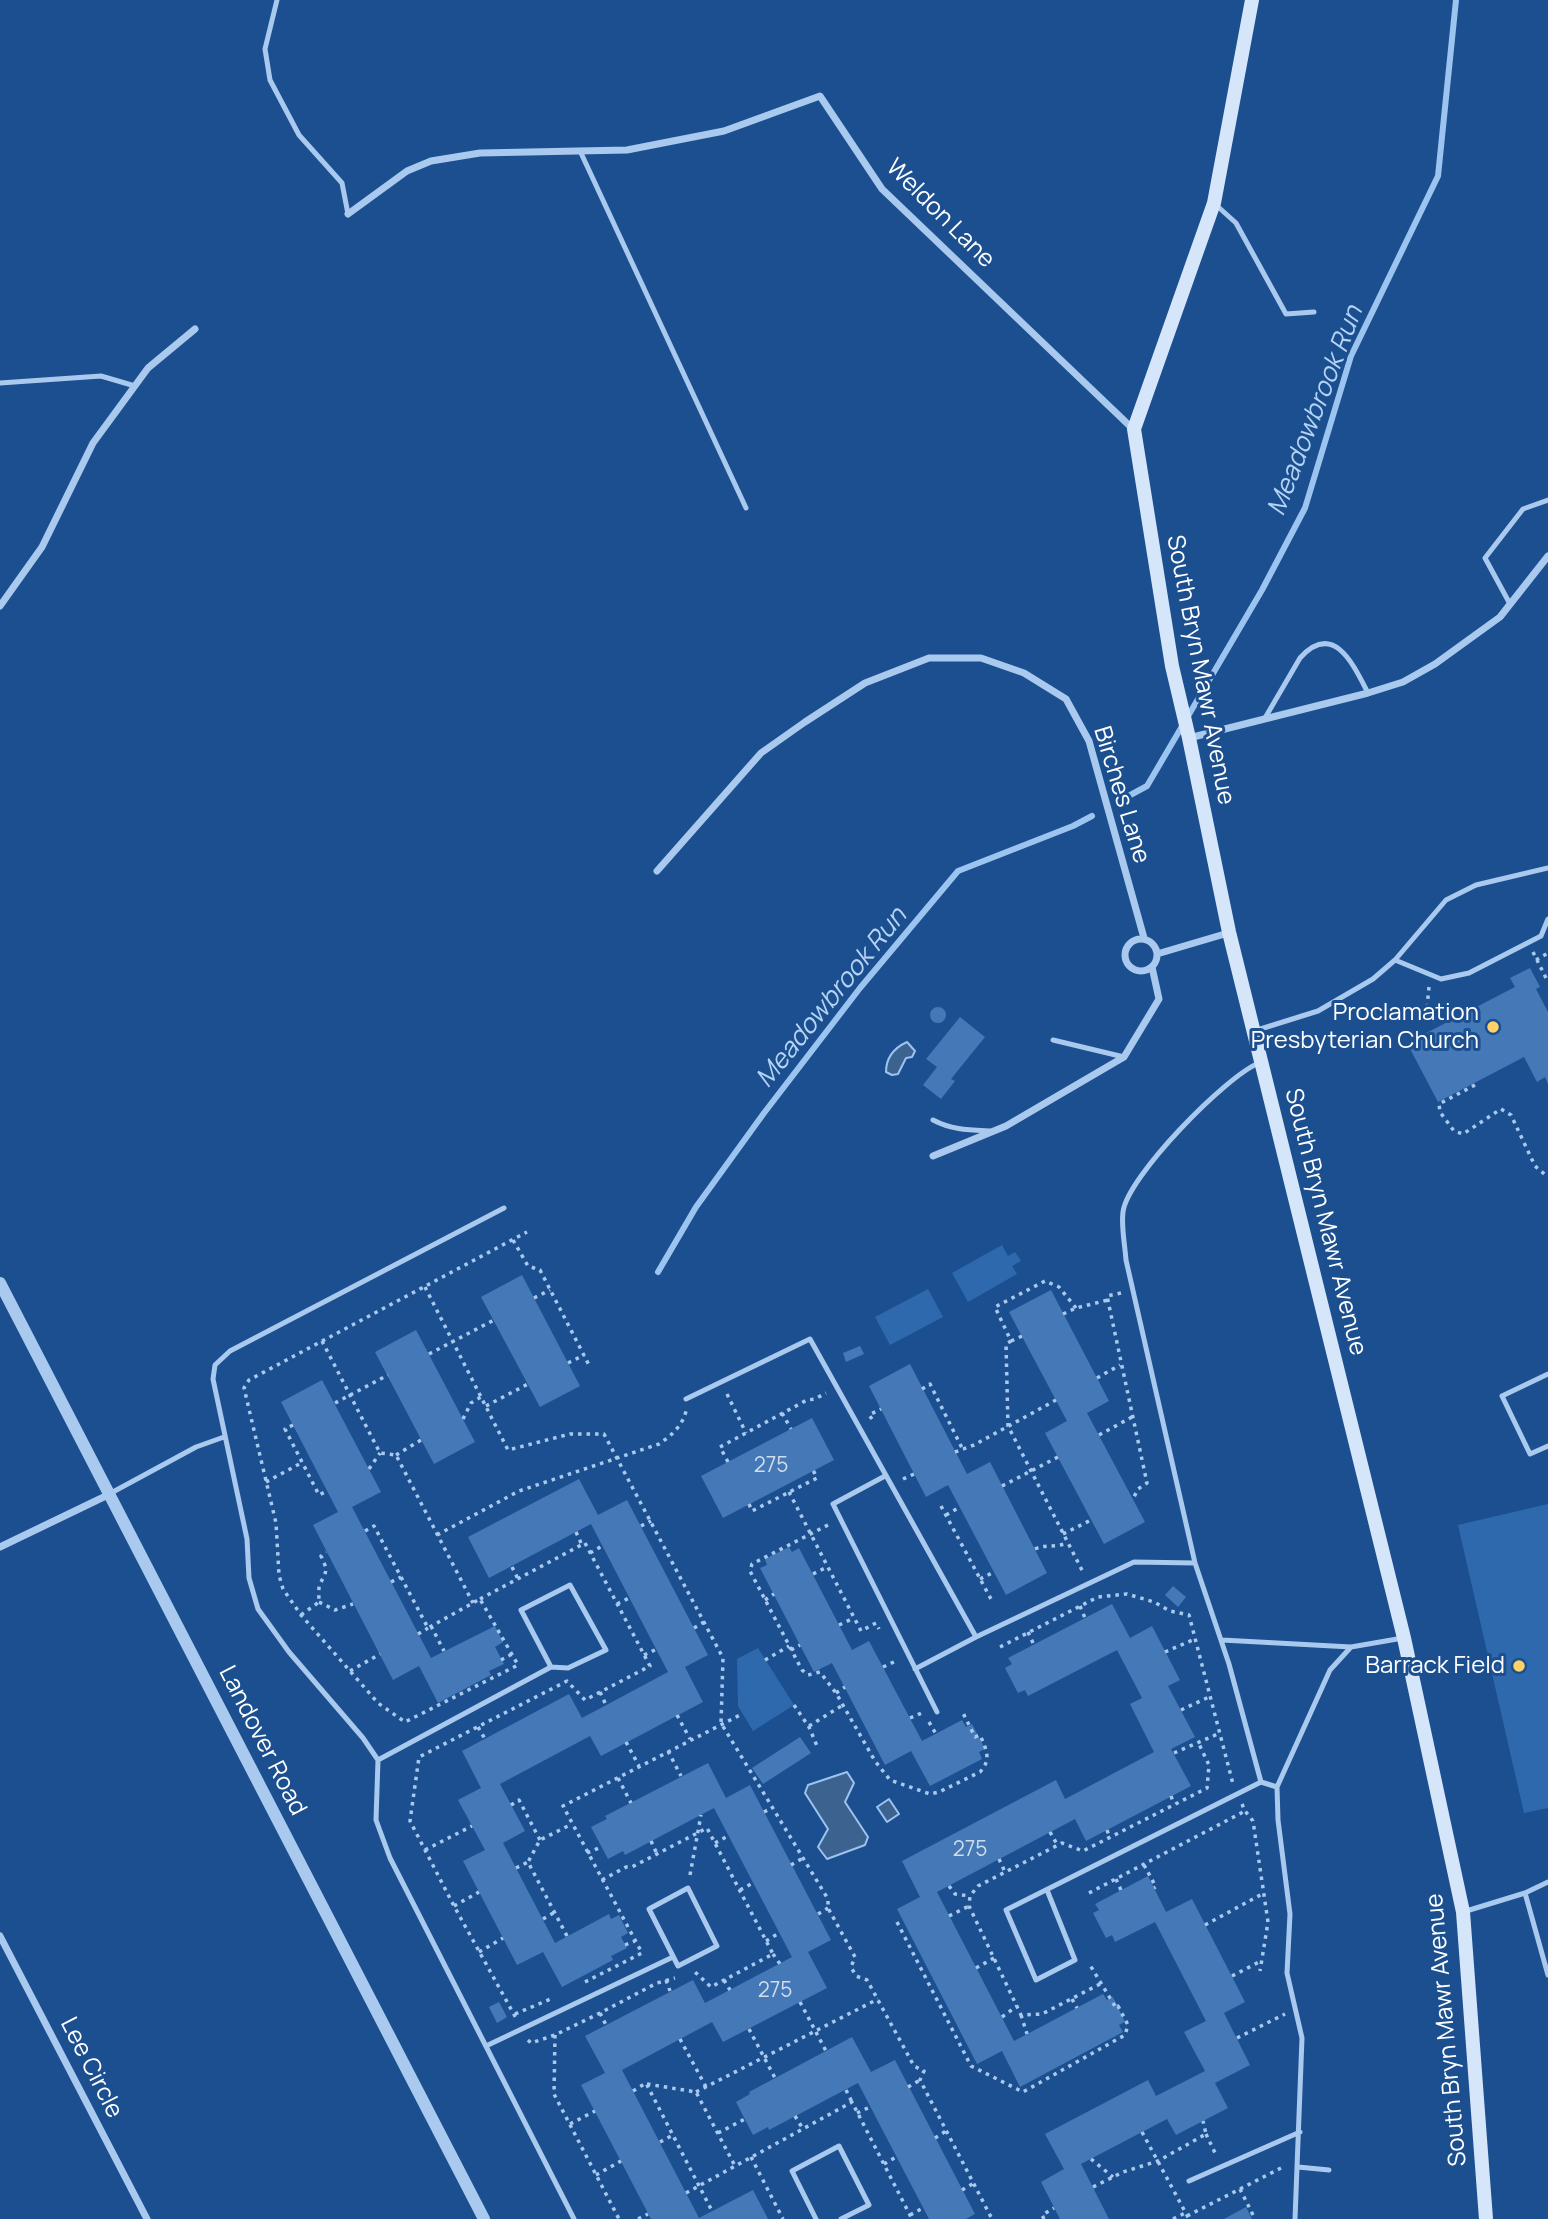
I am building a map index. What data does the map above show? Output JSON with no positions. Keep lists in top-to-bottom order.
{
  "streets": {
    "main road": ["South Bryn Mawr Avenue"],
    "street": [
      "Weldon Lane",
      "Birches Lane",
      "Landover Road",
      "Lee Circle"
    ]
  },
  "crossings": [
    ["Weldon Lane", "South Bryn Mawr Avenue"]
  ],
  "water": ["Meadowbrook Run"],
  "places": ["Proclamation Presbyterian Church", "Barrack Field"],
  "house_numbers": ["275", "275", "275"]
}
